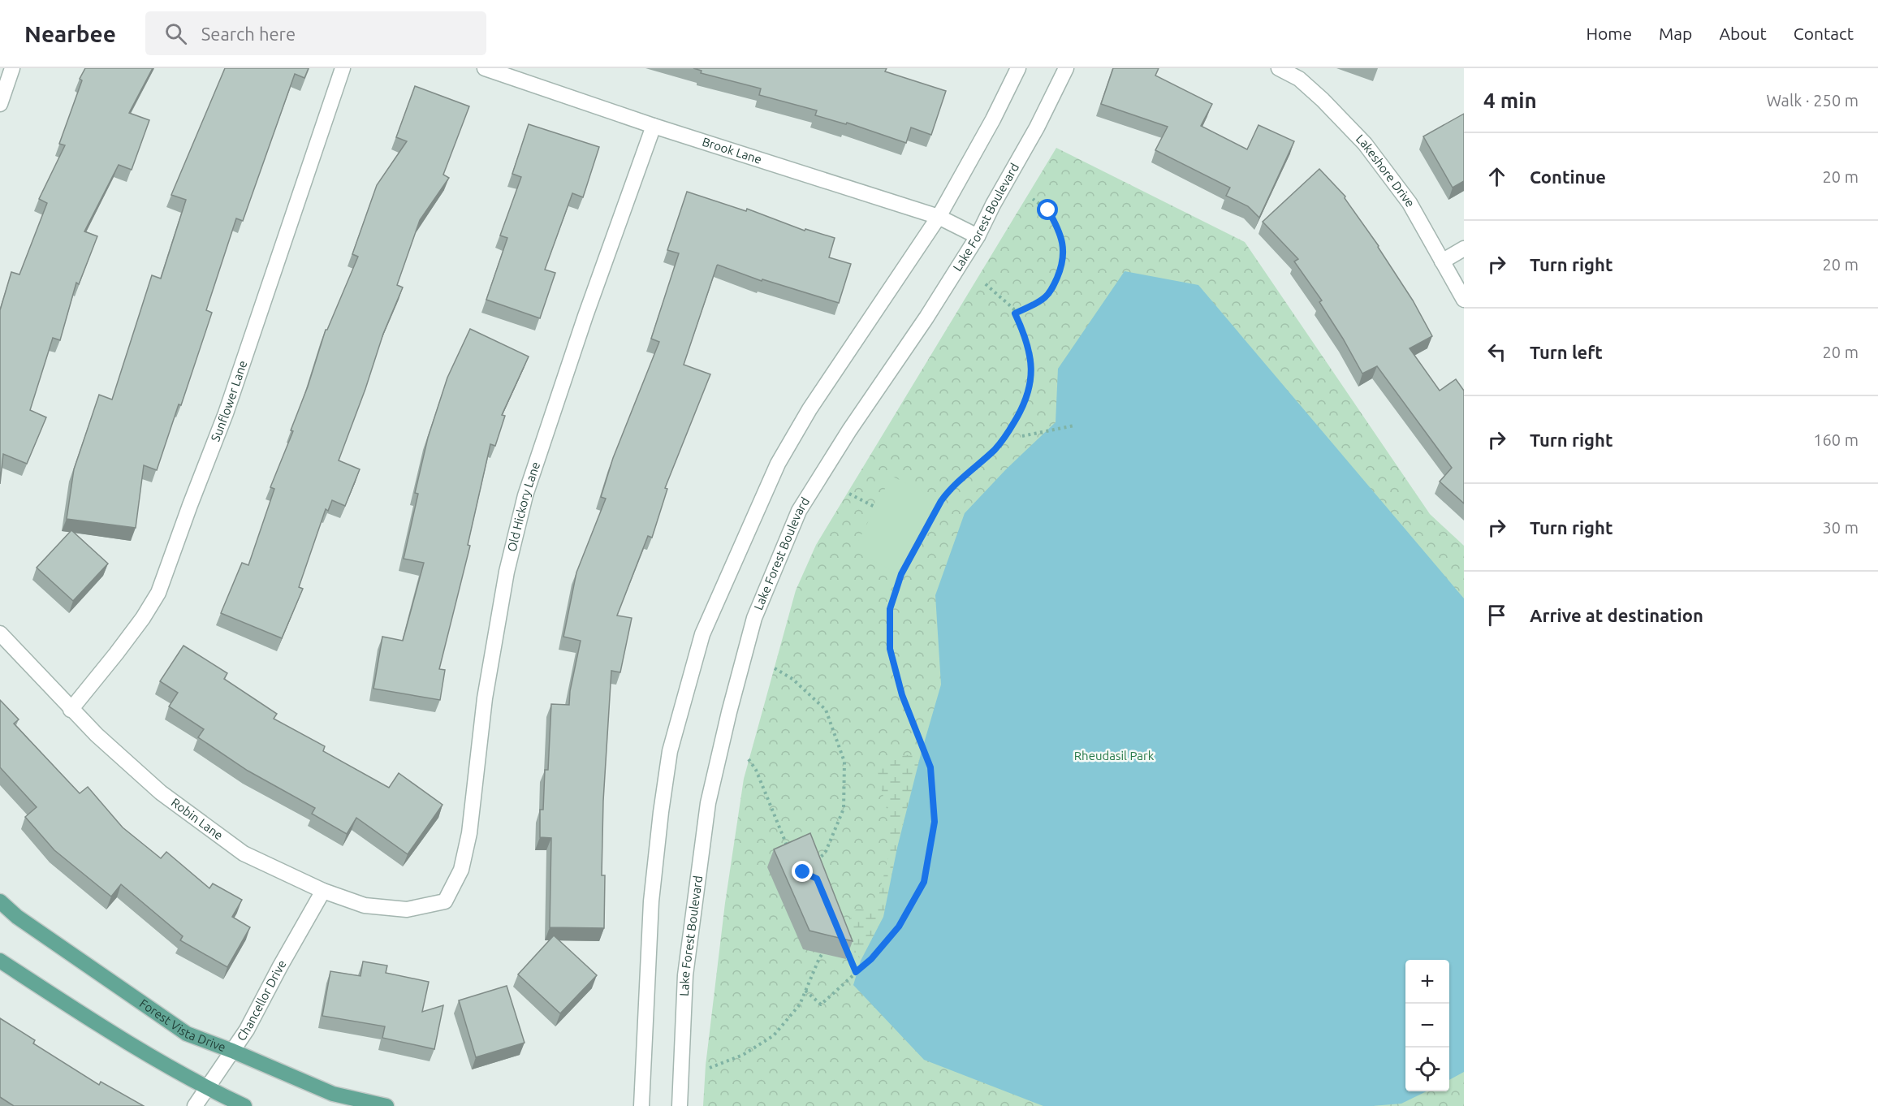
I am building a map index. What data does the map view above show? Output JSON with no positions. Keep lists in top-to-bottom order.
{
  "streets": {
    "main road": ["Forest Vista Drive"],
    "street": [
      "Brook Lane",
      "Lakeshore Drive",
      "Lake Forest Boulevard",
      "Sunflower Lane",
      "Old Hickory Lane",
      "Robin Lane",
      "Chancellor Drive"
    ]
  },
  "crossings": [
    ["Brook Lane", "Lake Forest Boulevard"],
    ["Brook Lane", "Old Hickory Lane"],
    ["Sunflower Lane", "Robin Lane"],
    ["Old Hickory Lane", "Robin Lane"],
    ["Robin Lane", "Chancellor Drive"],
    ["Chancellor Drive", "Forest Vista Drive"]
  ],
  "parks": ["Rheudasil Park"],
  "page": {
    "header": "Nearbee",
    "search": "Search here",
    "nav": [
      "Home",
      "Map",
      "About",
      "Contact"
    ],
    "heading": ["4 min", "Walk · 250 m"],
    "list": [
      ["Continue", "20 m"],
      ["Turn right", "20 m"],
      ["Turn left", "20 m"],
      ["Turn right", "160 m"],
      ["Turn right", "30 m"],
      "Arrive at destination"
    ],
    "map_buttons": ["+", "−"]
  }
}
